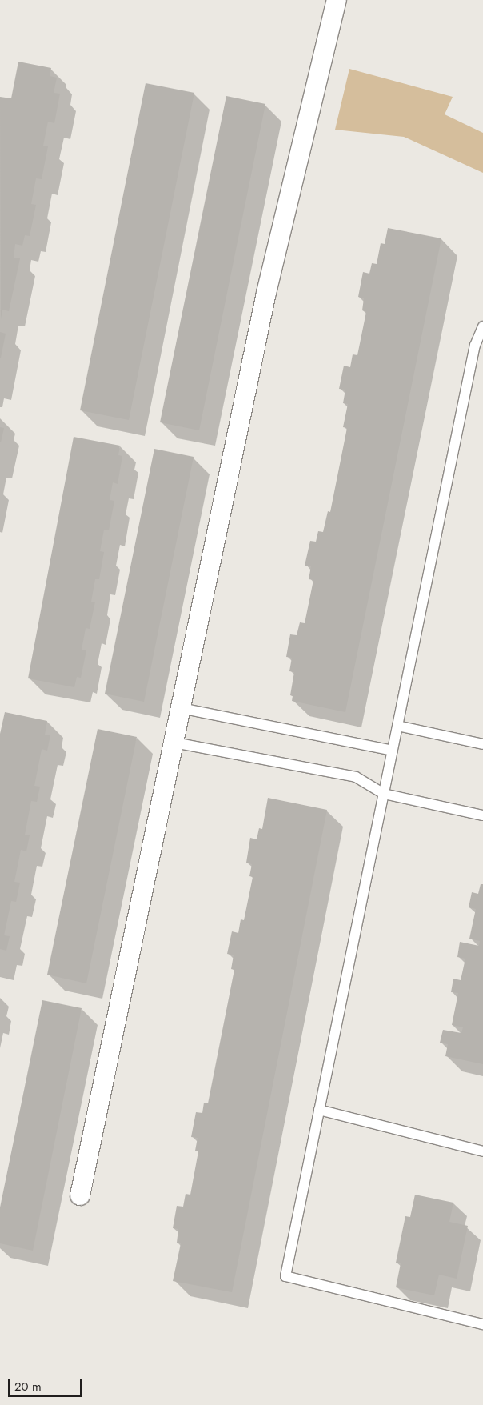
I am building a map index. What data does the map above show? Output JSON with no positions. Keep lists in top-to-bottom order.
{
  "scale_bar": "20 m"
}
